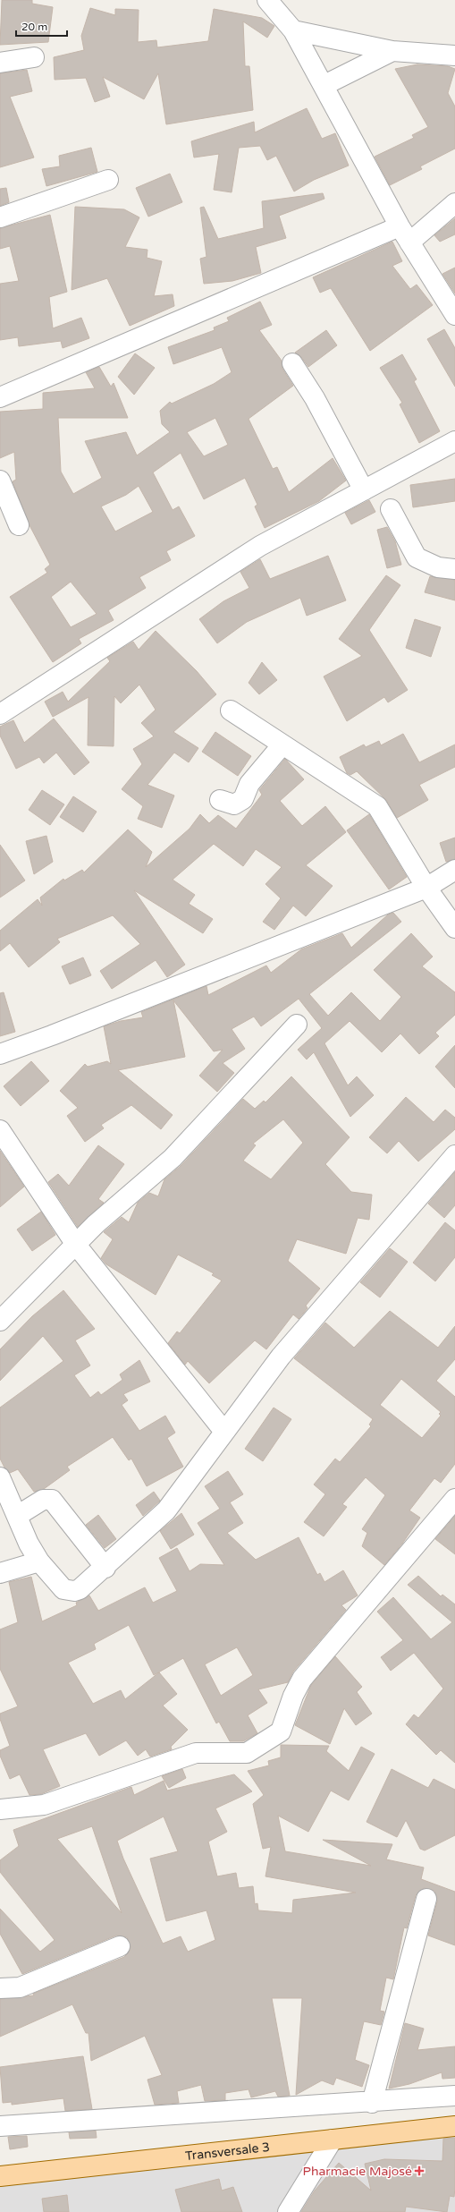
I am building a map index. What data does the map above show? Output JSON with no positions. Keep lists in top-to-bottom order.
{
  "streets": {
    "main road": ["Transversale 3"]
  },
  "places": {
    "health": ["Pharmacie Majosé"]
  },
  "scale_bar": "20 m"
}
